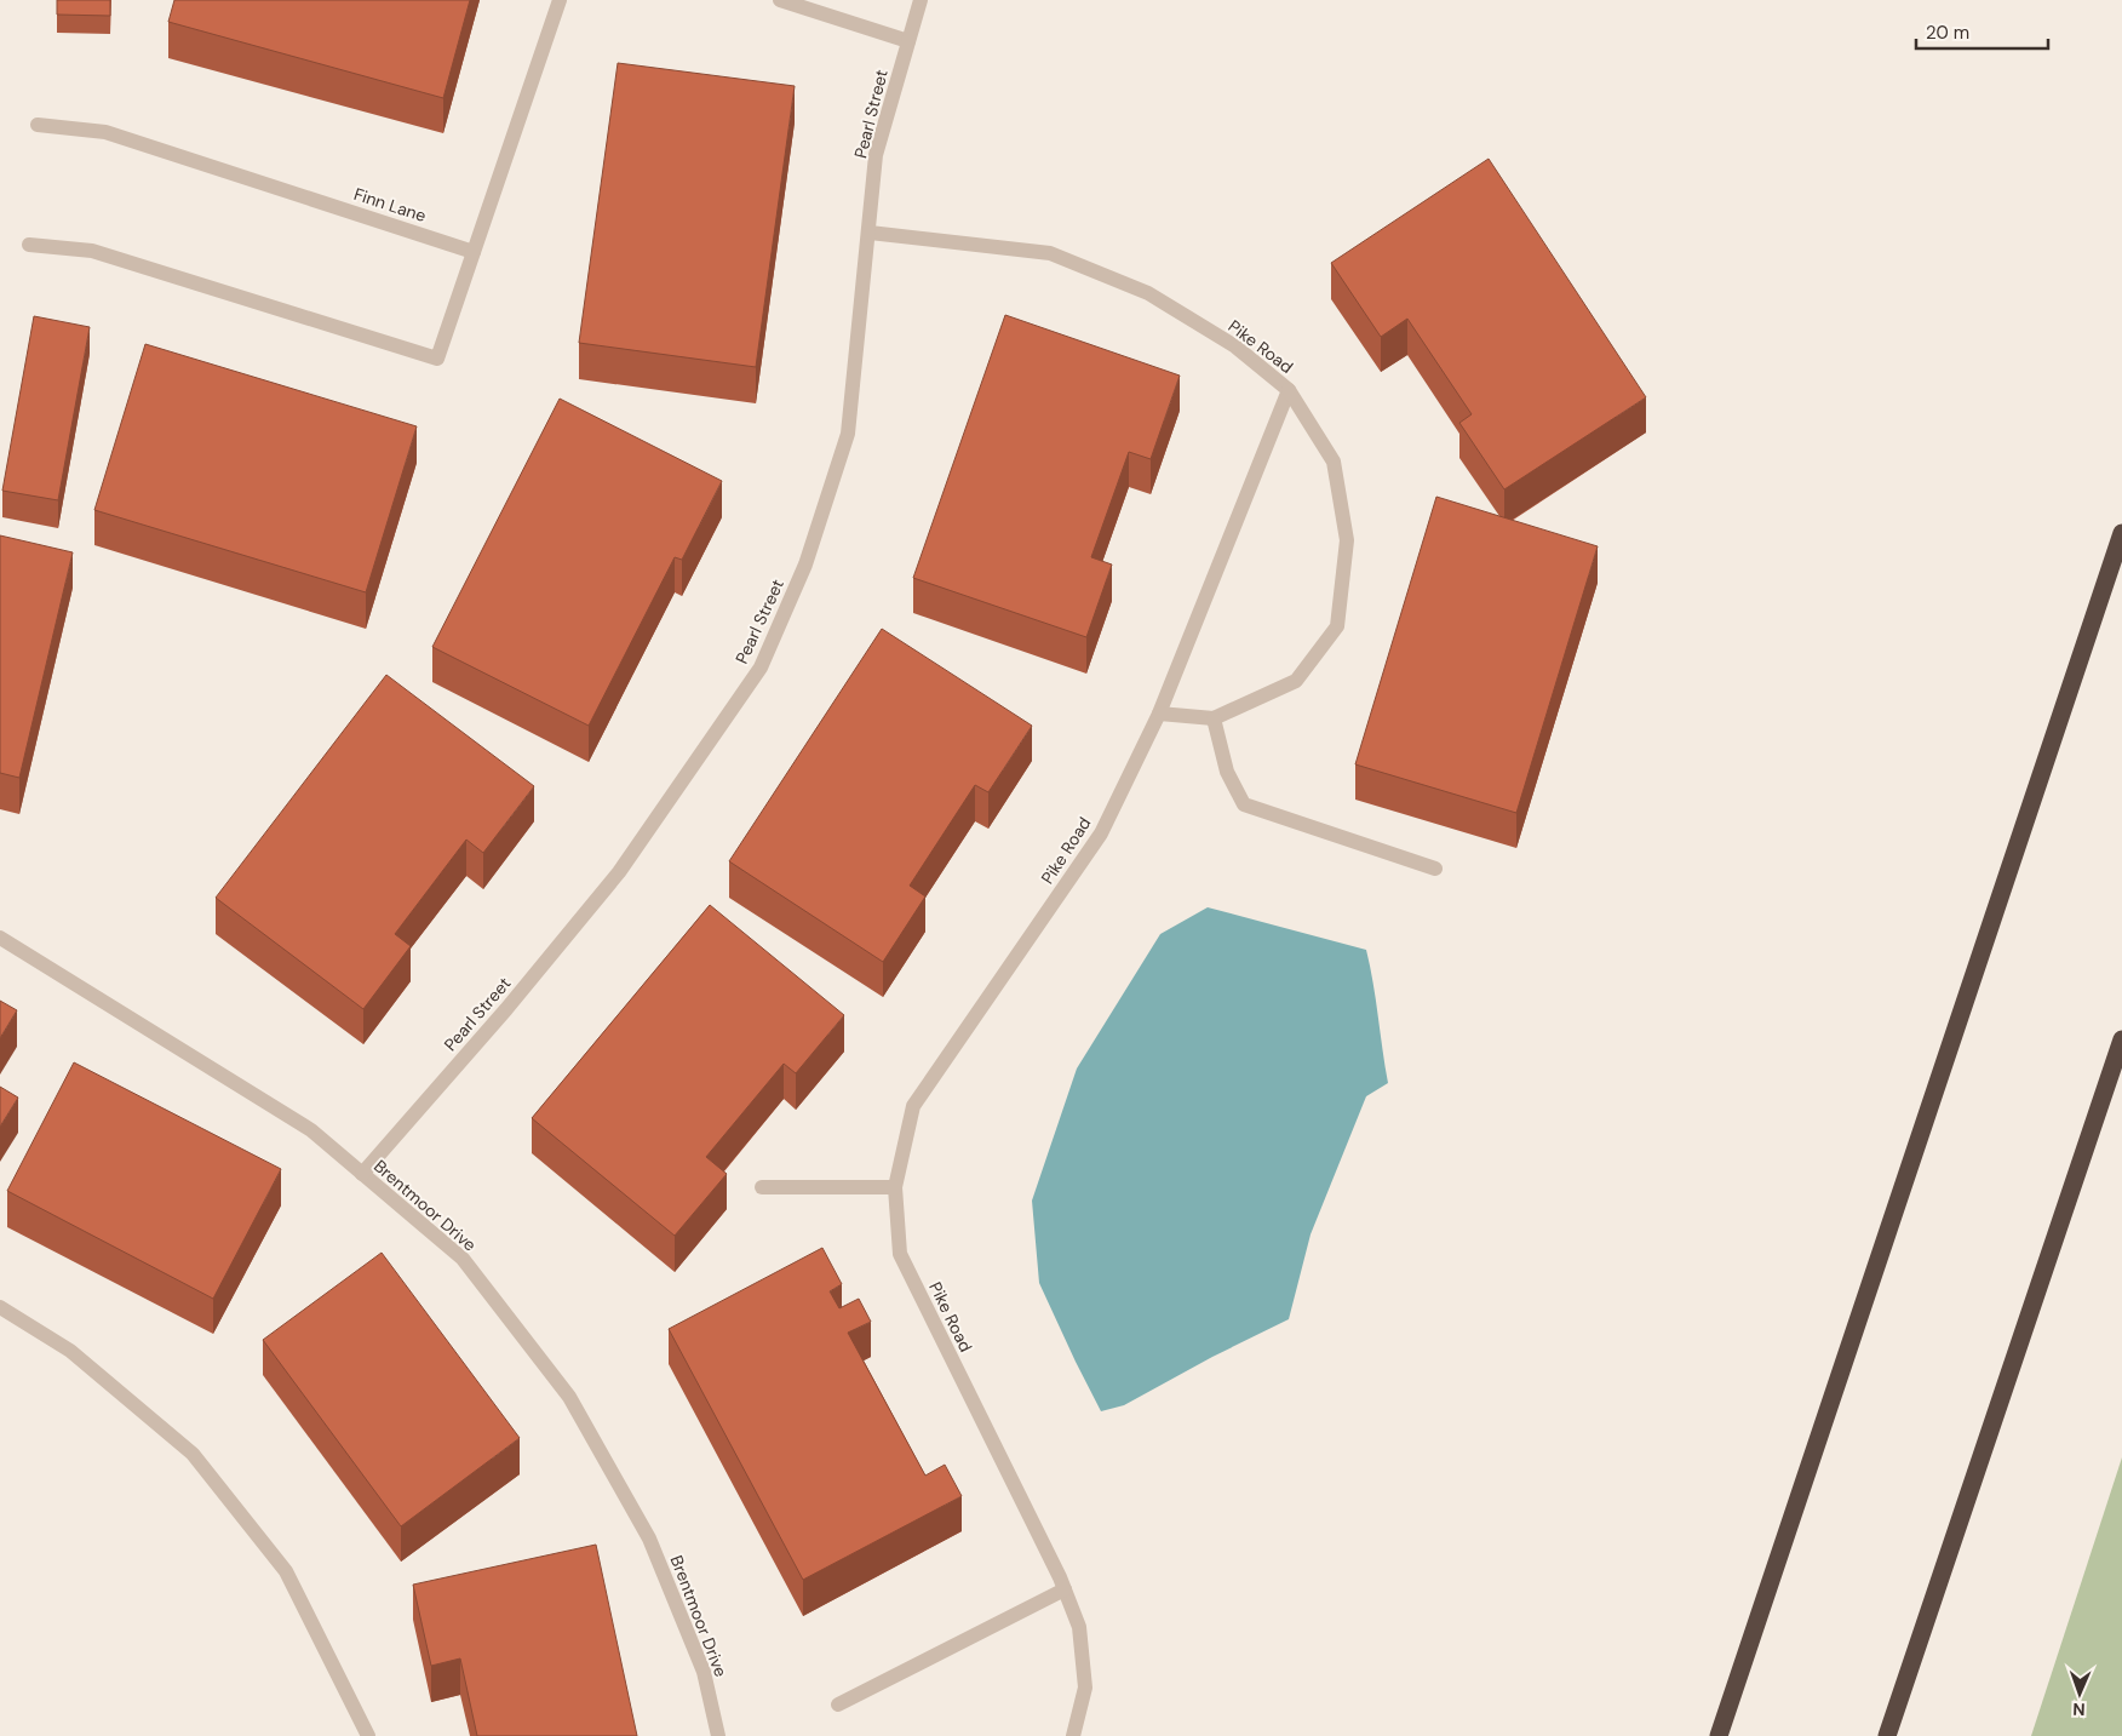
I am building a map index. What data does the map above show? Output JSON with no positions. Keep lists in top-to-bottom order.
{
  "streets": {
    "street": [
      "Pearl Street",
      "Finn Lane",
      "Pike Road",
      "Brentmoor Drive"
    ]
  },
  "crossings": [
    ["Pearl Street", "Pike Road"],
    ["Pearl Street", "Brentmoor Drive"]
  ],
  "scale_bar": "20 m",
  "north": "bottom"
}
